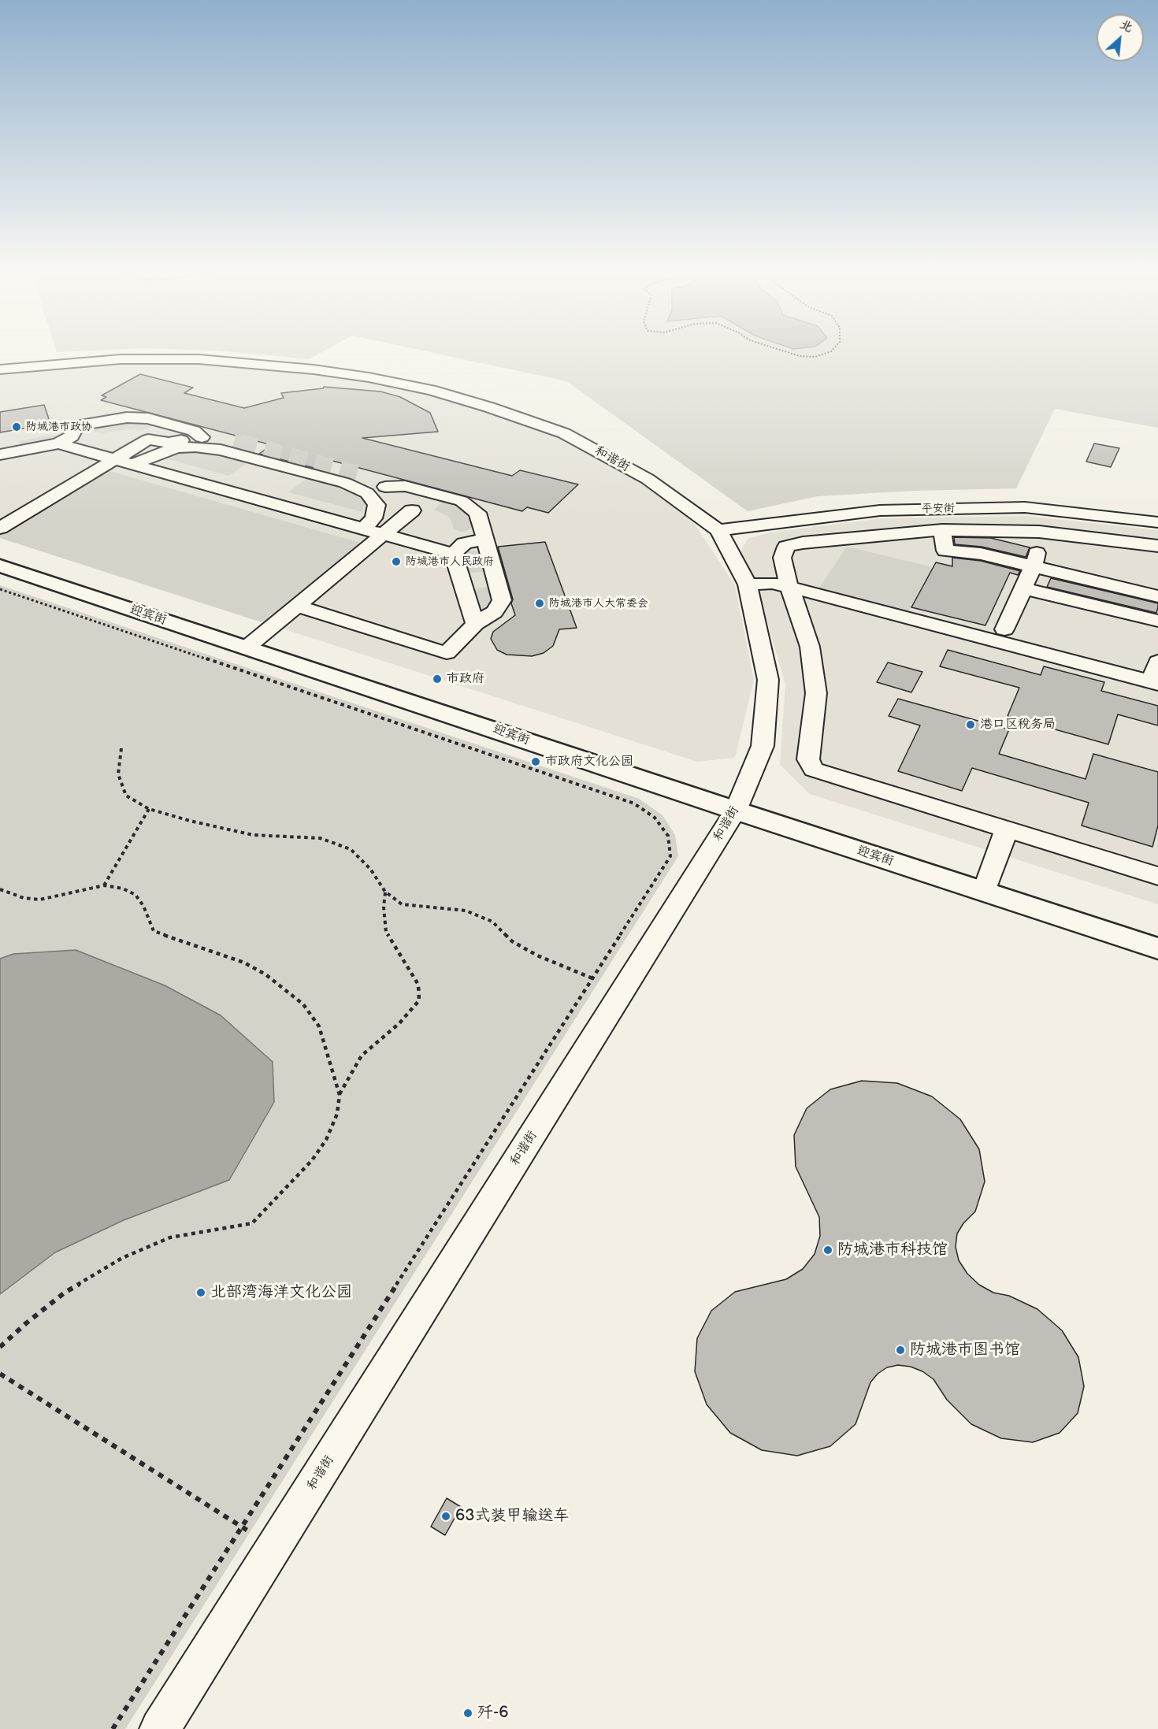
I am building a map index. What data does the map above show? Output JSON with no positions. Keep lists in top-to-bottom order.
{
  "streets": {
    "main road": ["迎宾街"],
    "street": ["和谐街", "平安街"]
  },
  "crossings": [
    ["和谐街", "平安街"],
    ["和谐街", "迎宾街"]
  ],
  "places": [
    "防城港市政协",
    "防城港市人民政府",
    "防城港市人大常委会",
    "市政府",
    "港口区税务局",
    "市政府文化公园",
    "防城港市科技馆",
    "北部湾海洋文化公园",
    "防城港市图书馆",
    "63式装甲输送车",
    "歼-6"
  ],
  "north": "top right"
}
